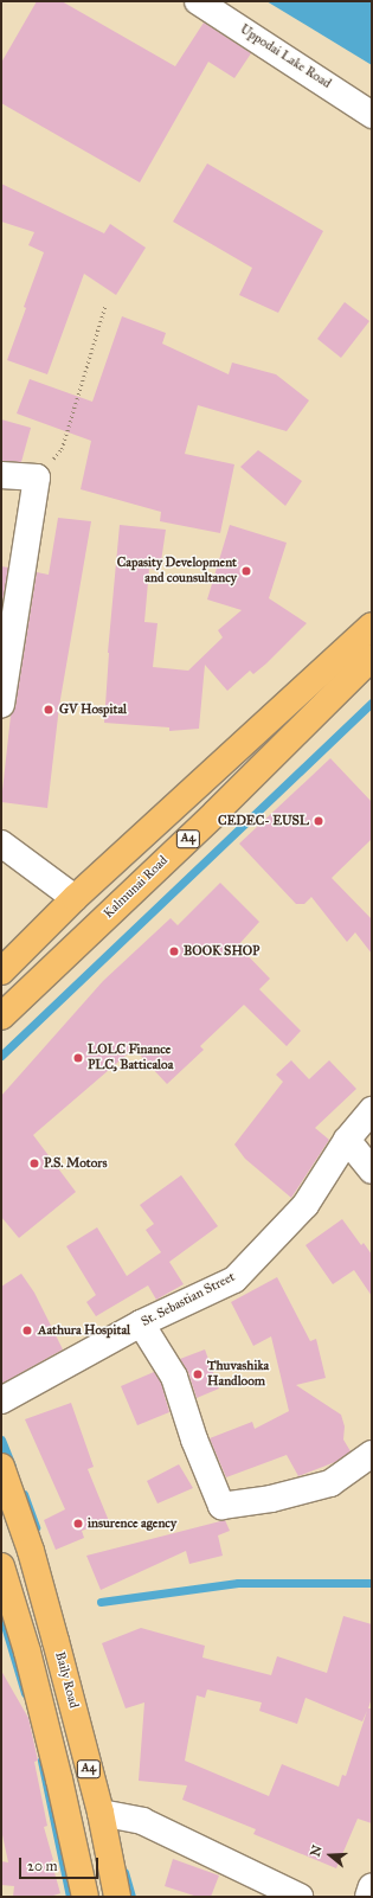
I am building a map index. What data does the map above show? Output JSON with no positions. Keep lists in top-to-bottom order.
{
  "streets": {
    "highway": ["A4", "Kalmunai Road", "Baily Road"],
    "street": ["Uppodai Lake Road", "St. Sebastian Street"]
  },
  "places": [
    "Capasity Development and counsultancy",
    "GV Hospital",
    "CEDEC- EUSL",
    "BOOK SHOP",
    "LOLC Finance PLC, Batticaloa",
    "P.S. Motors",
    "Aathura Hospital",
    "Thuvashika Handloom",
    "insurence agency"
  ],
  "scale_bar": "20 m",
  "north": "left"
}
